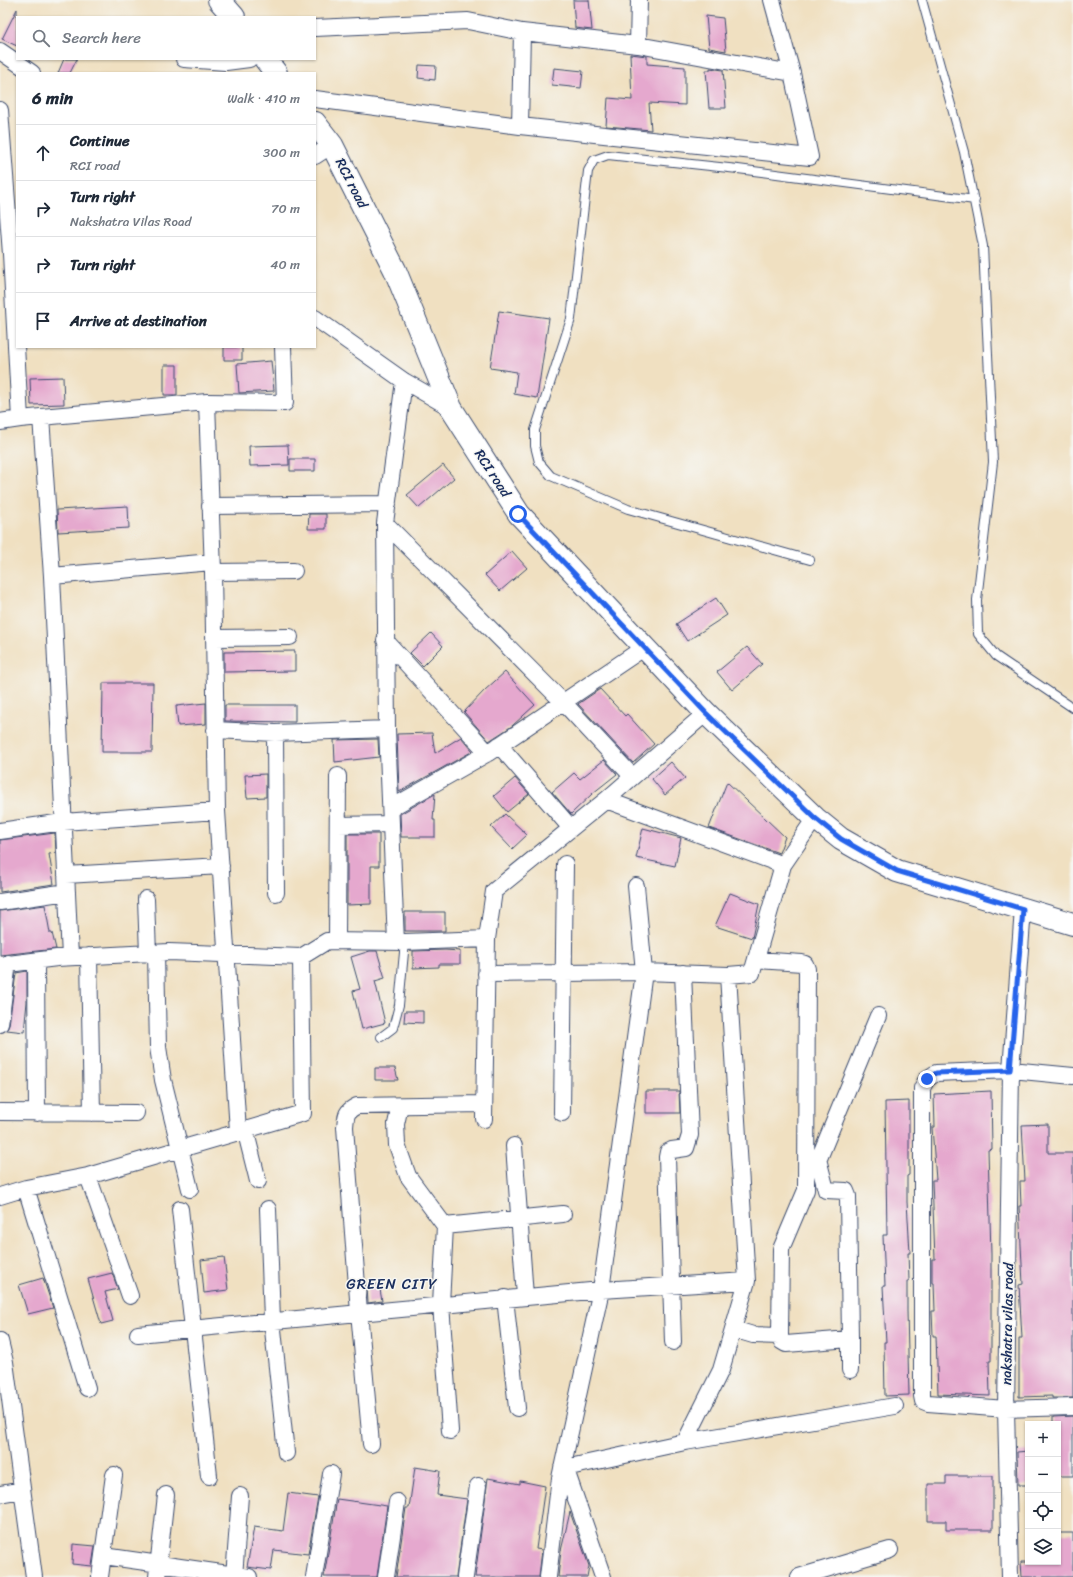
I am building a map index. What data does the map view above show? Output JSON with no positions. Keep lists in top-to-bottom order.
{
  "streets": {
    "street": ["RCI road", "nakshatra vilas road"]
  },
  "districts": ["GREEN CITY"],
  "page": {
    "search": "Search here",
    "heading": ["6 min", "Walk · 410 m"],
    "list": [
      ["Continue", "RCI road", "300 m"],
      ["Turn right", "Nakshatra Vilas Road", "70 m"],
      ["Turn right", "40 m"],
      "Arrive at destination"
    ],
    "map_buttons": ["+", "−"]
  }
}
